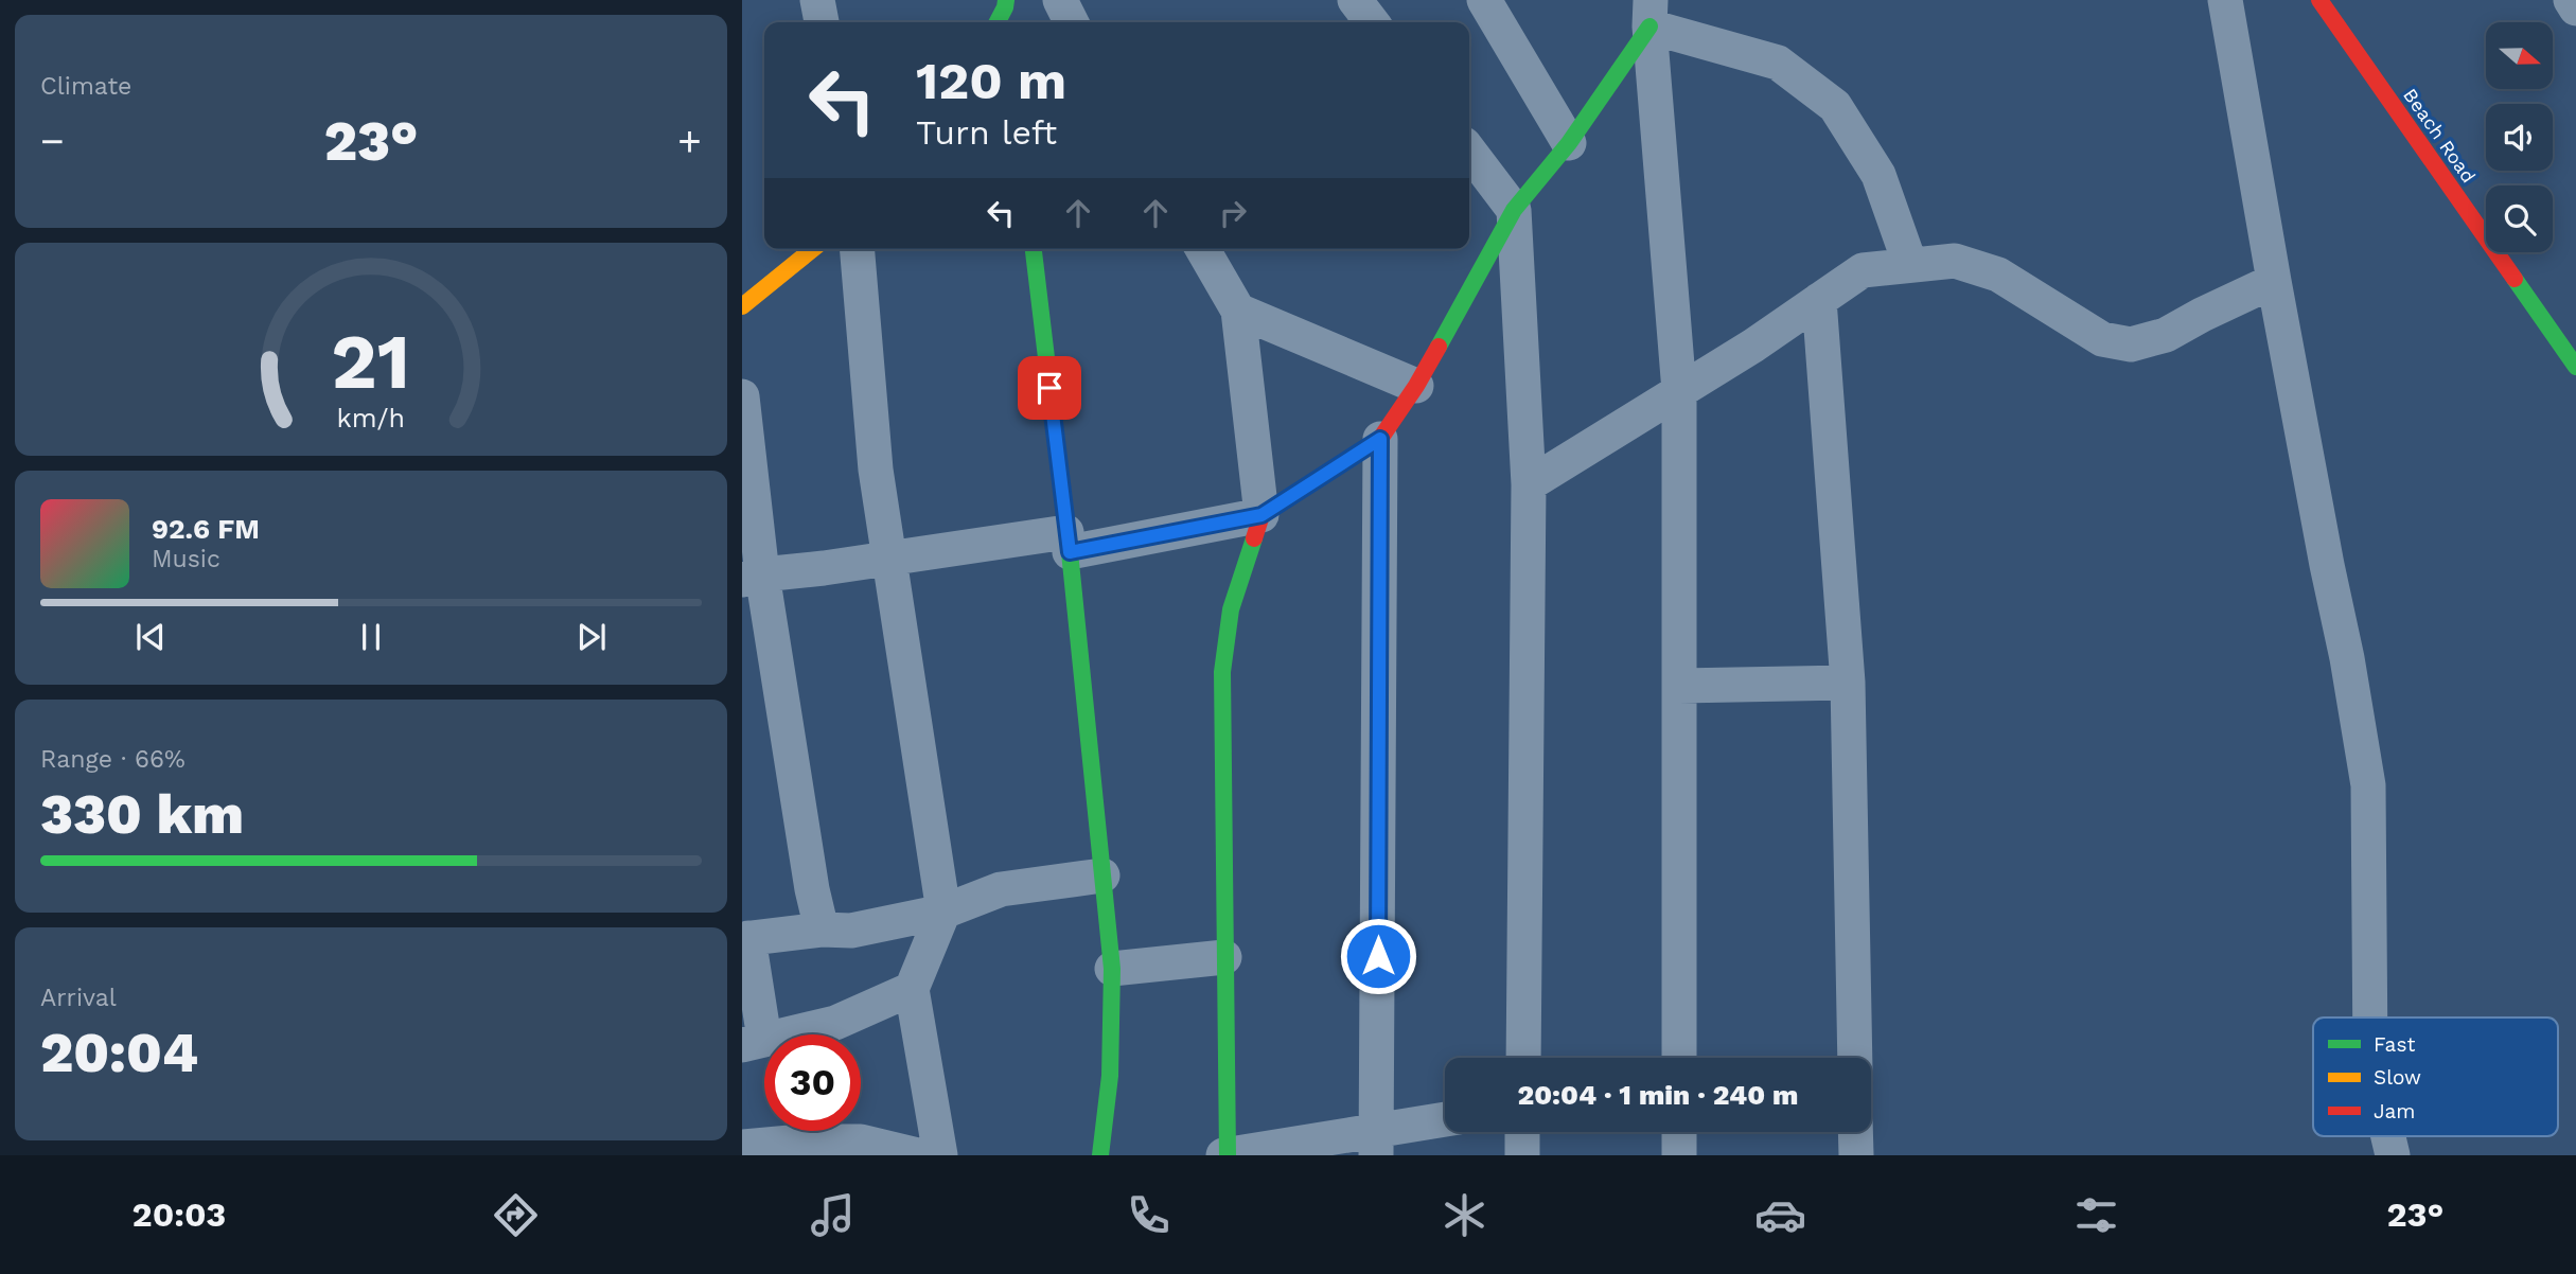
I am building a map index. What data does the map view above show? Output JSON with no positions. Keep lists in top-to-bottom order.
{
  "streets": {
    "street": ["Beach Road"]
  },
  "legend": ["Fast", "Slow", "Jam"],
  "north": "right",
  "page": {
    "tile": [
      "Climate",
      ["Range · 66%", "330 km"],
      ["Arrival", "20:04"]
    ],
    "turn": ["120 m", "Turn left"],
    "heat": ["−", "23°", "+"],
    "song": ["92.6 FM", "Music"],
    "limit": "30",
    "trip": "20:04 · 1 min · 240 m",
    "tabs": ["20:03", "23°"],
    "gauge": ["21", "km/h"]
  }
}
